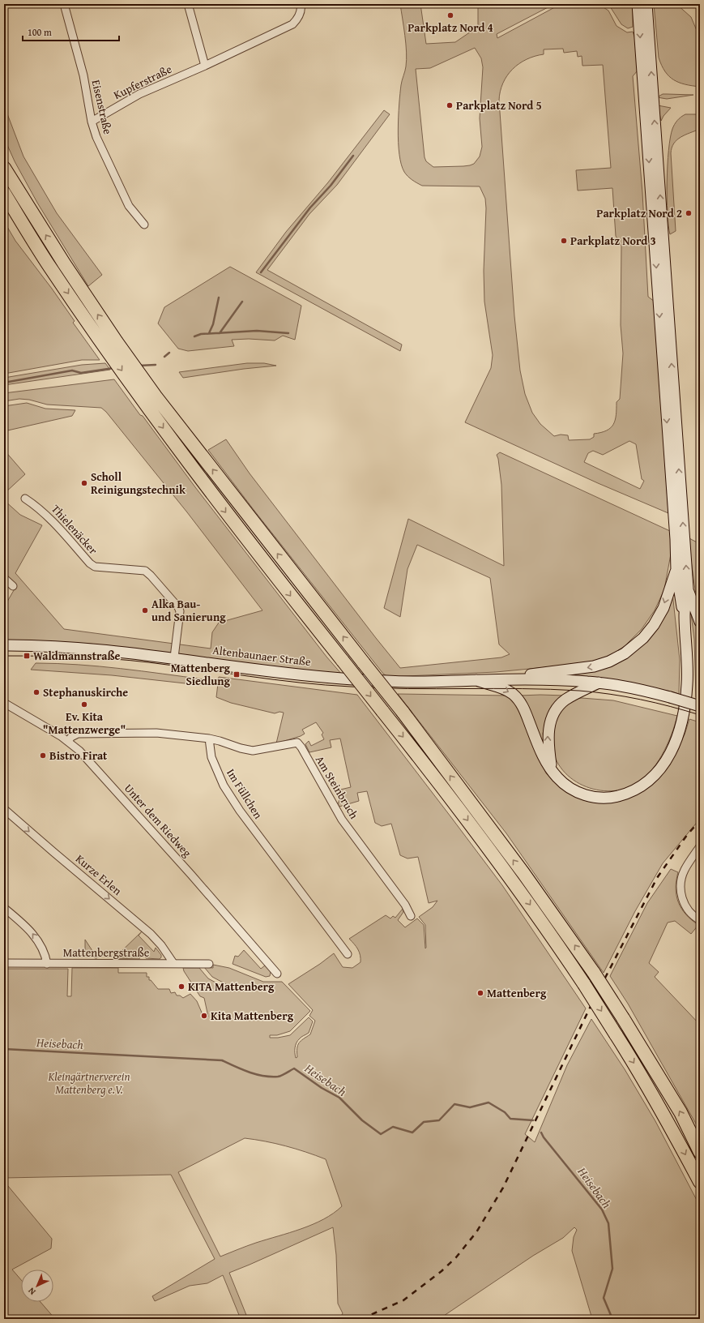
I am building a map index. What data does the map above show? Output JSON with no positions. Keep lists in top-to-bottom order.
{
  "streets": {
    "main road": ["Altenbaunaer Straße"],
    "street": [
      "Kupferstraße",
      "Eisenstraße",
      "Thielenäcker",
      "Am Steinbruch",
      "Im Füllchen",
      "Unter dem Riedweg",
      "Kurze Erlen",
      "Mattenbergstraße"
    ]
  },
  "crossings": [
    ["Kupferstraße", "Eisenstraße"],
    ["Thielenäcker", "Altenbaunaer Straße"],
    ["Am Steinbruch", "Im Füllchen"],
    ["Kurze Erlen", "Mattenbergstraße"]
  ],
  "one_way": ["Kurze Erlen"],
  "water": ["Heisebach"],
  "parks": ["Kleingärtnerverein Mattenberg e.V."],
  "places": {
    "other": [
      "Parkplatz Nord 4",
      "Parkplatz Nord 5",
      "Parkplatz Nord 2",
      "Parkplatz Nord 3",
      "Scholl Reinigungstechnik",
      "Alka Bau- und Sanierung",
      "Stephanuskirche",
      "Ev. Kita \"Mattenzwerge\"",
      "Bistro Firat",
      "KITA Mattenberg",
      "Mattenberg",
      "Kita Mattenberg"
    ],
    "transit": ["Waldmannstraße", "Mattenberg Siedlung"]
  },
  "scale_bar": "100 m",
  "north": "bottom left"
}
